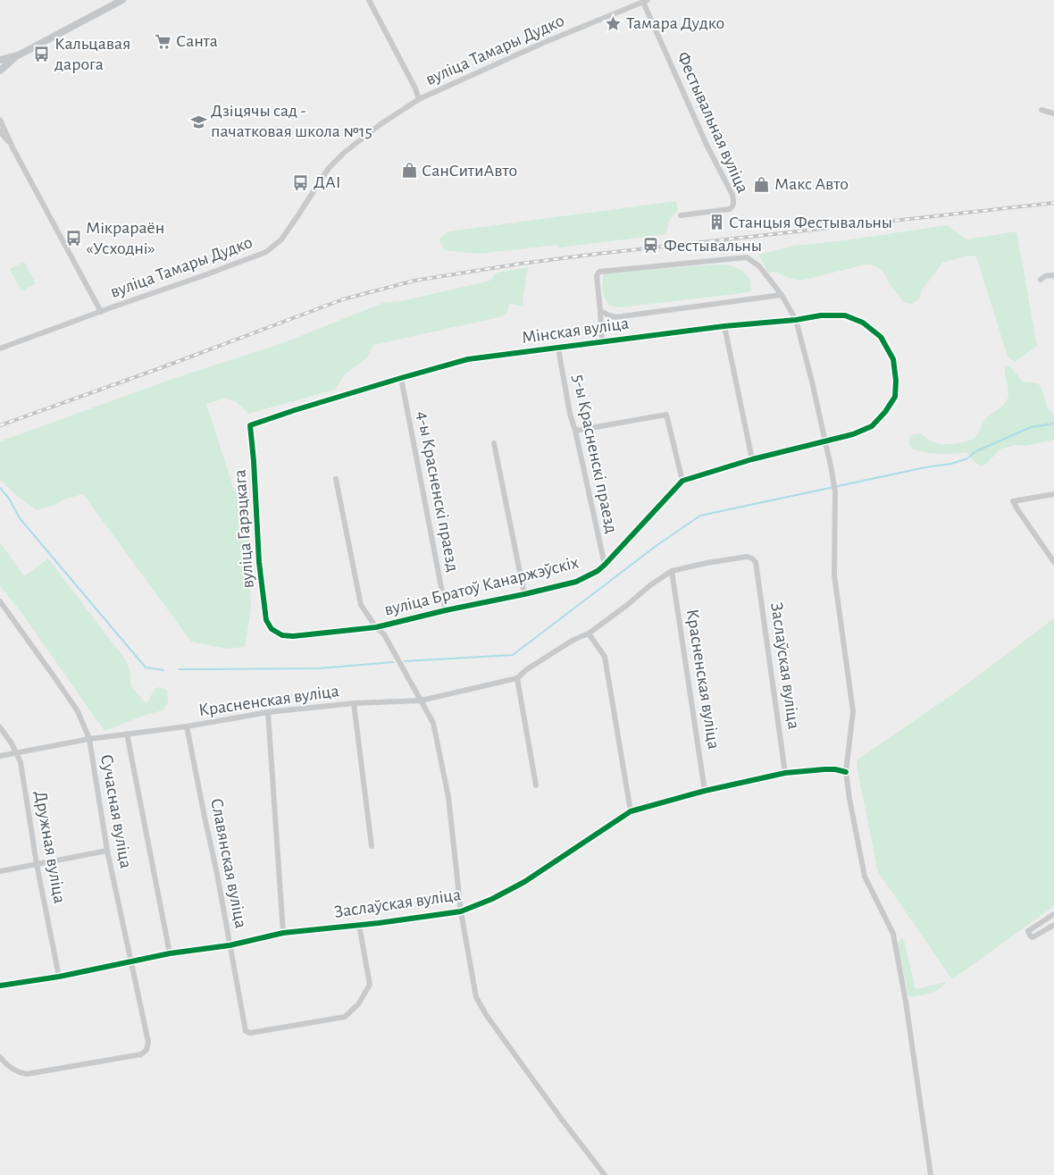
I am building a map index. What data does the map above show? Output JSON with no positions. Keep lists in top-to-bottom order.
{
  "streets": {
    "street": [
      "вуліца Тамары Дудко",
      "Фестывальная вуліца",
      "Мінская вуліца",
      "5-ы Красненскі праезд",
      "4-ы Красненскі праезд",
      "вуліца Гарэцкага",
      "вуліца Братоў Канаржэўскіх",
      "Заслаўская вуліца",
      "Красненская вуліца",
      "Сучасная вуліца",
      "Дружная вуліца",
      "Славянская вуліца"
    ]
  },
  "crossings": [
    ["вуліца Тамары Дудко", "Фестывальная вуліца"],
    ["Мінская вуліца", "5-ы Красненскі праезд"],
    ["Мінская вуліца", "4-ы Красненскі праезд"],
    ["Мінская вуліца", "вуліца Гарэцкага"],
    ["Мінская вуліца", "вуліца Братоў Канаржэўскіх"],
    ["5-ы Красненскі праезд", "вуліца Братоў Канаржэўскіх"],
    ["4-ы Красненскі праезд", "вуліца Братоў Канаржэўскіх"],
    ["вуліца Гарэцкага", "вуліца Братоў Канаржэўскіх"],
    ["Заслаўская вуліца", "Красненская вуліца"],
    ["Заслаўская вуліца", "Сучасная вуліца"],
    ["Заслаўская вуліца", "Дружная вуліца"],
    ["Заслаўская вуліца", "Славянская вуліца"],
    ["Красненская вуліца", "Сучасная вуліца"],
    ["Красненская вуліца", "Дружная вуліца"],
    ["Красненская вуліца", "Славянская вуліца"]
  ],
  "places": {
    "place": ["Тамара Дудко"],
    "supermarket": ["Санта"],
    "bus stop": ["Кальцавая дарога", "ДАІ", "Мікрараён «Усходні»"],
    "school or university": ["Дзіцячы сад - пачатковая школа №15"],
    "shop": ["СанСитиАвто", "Макс Авто"],
    "building": ["Станцыя Фестывальны"],
    "station": ["Фестывальны"]
  }
}
